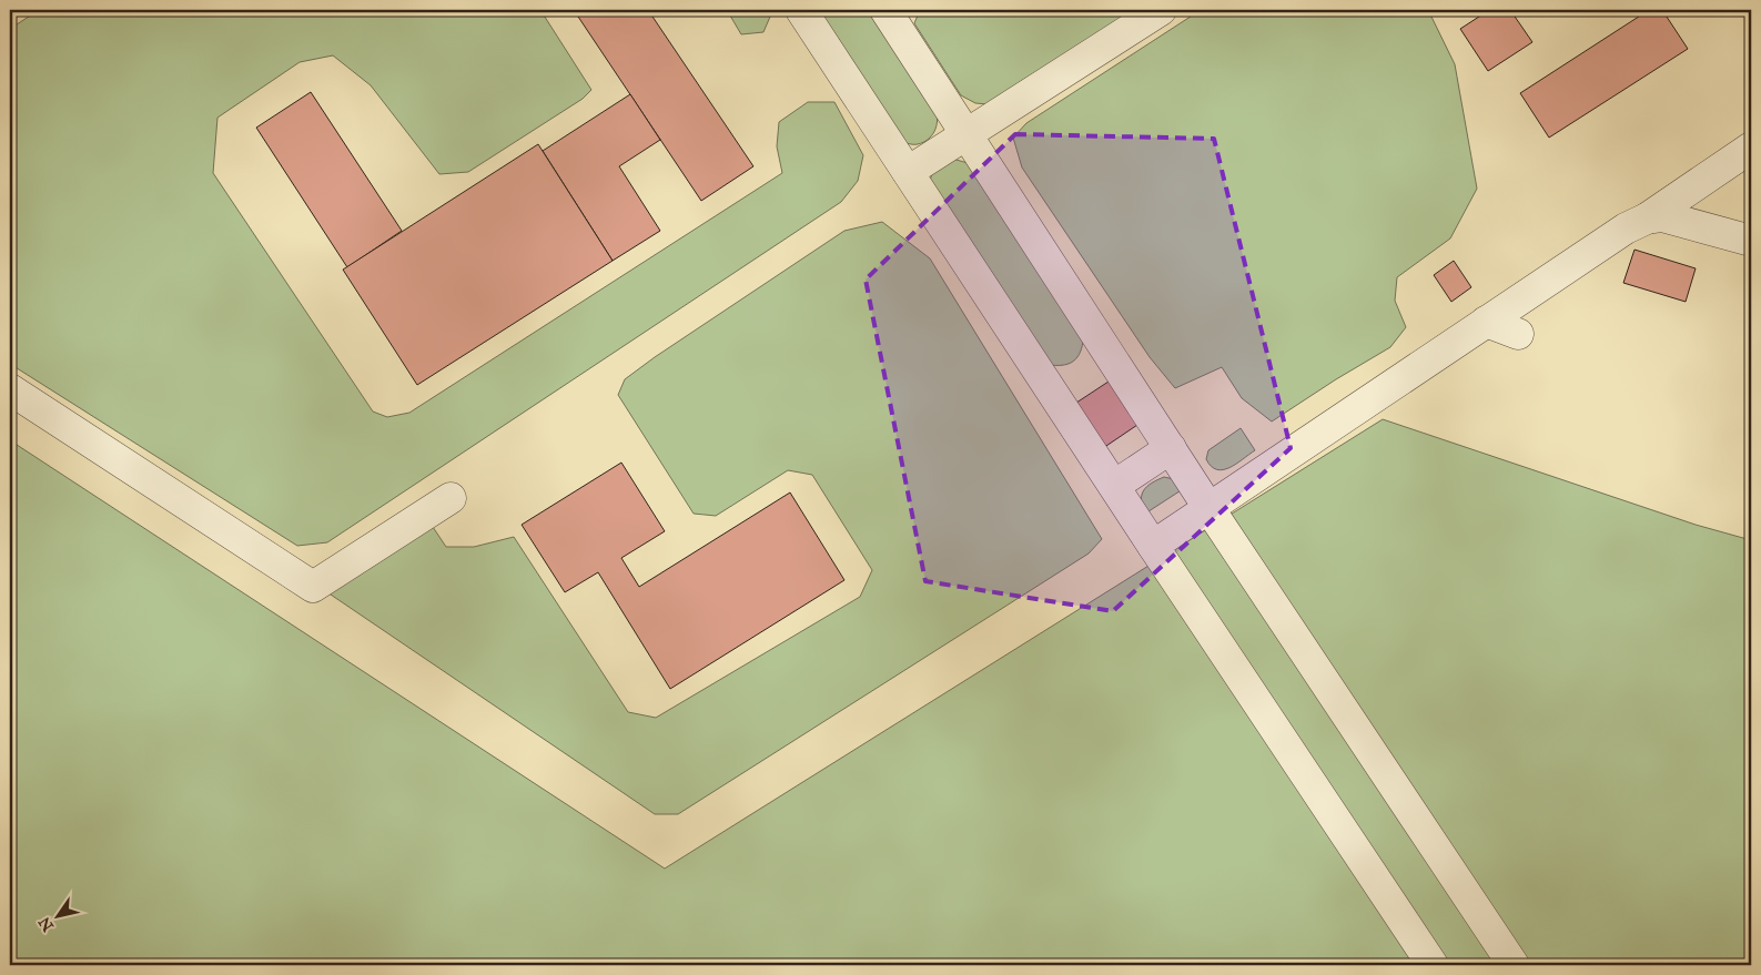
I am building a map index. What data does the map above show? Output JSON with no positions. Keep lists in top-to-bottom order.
{
  "north": "bottom left"
}
